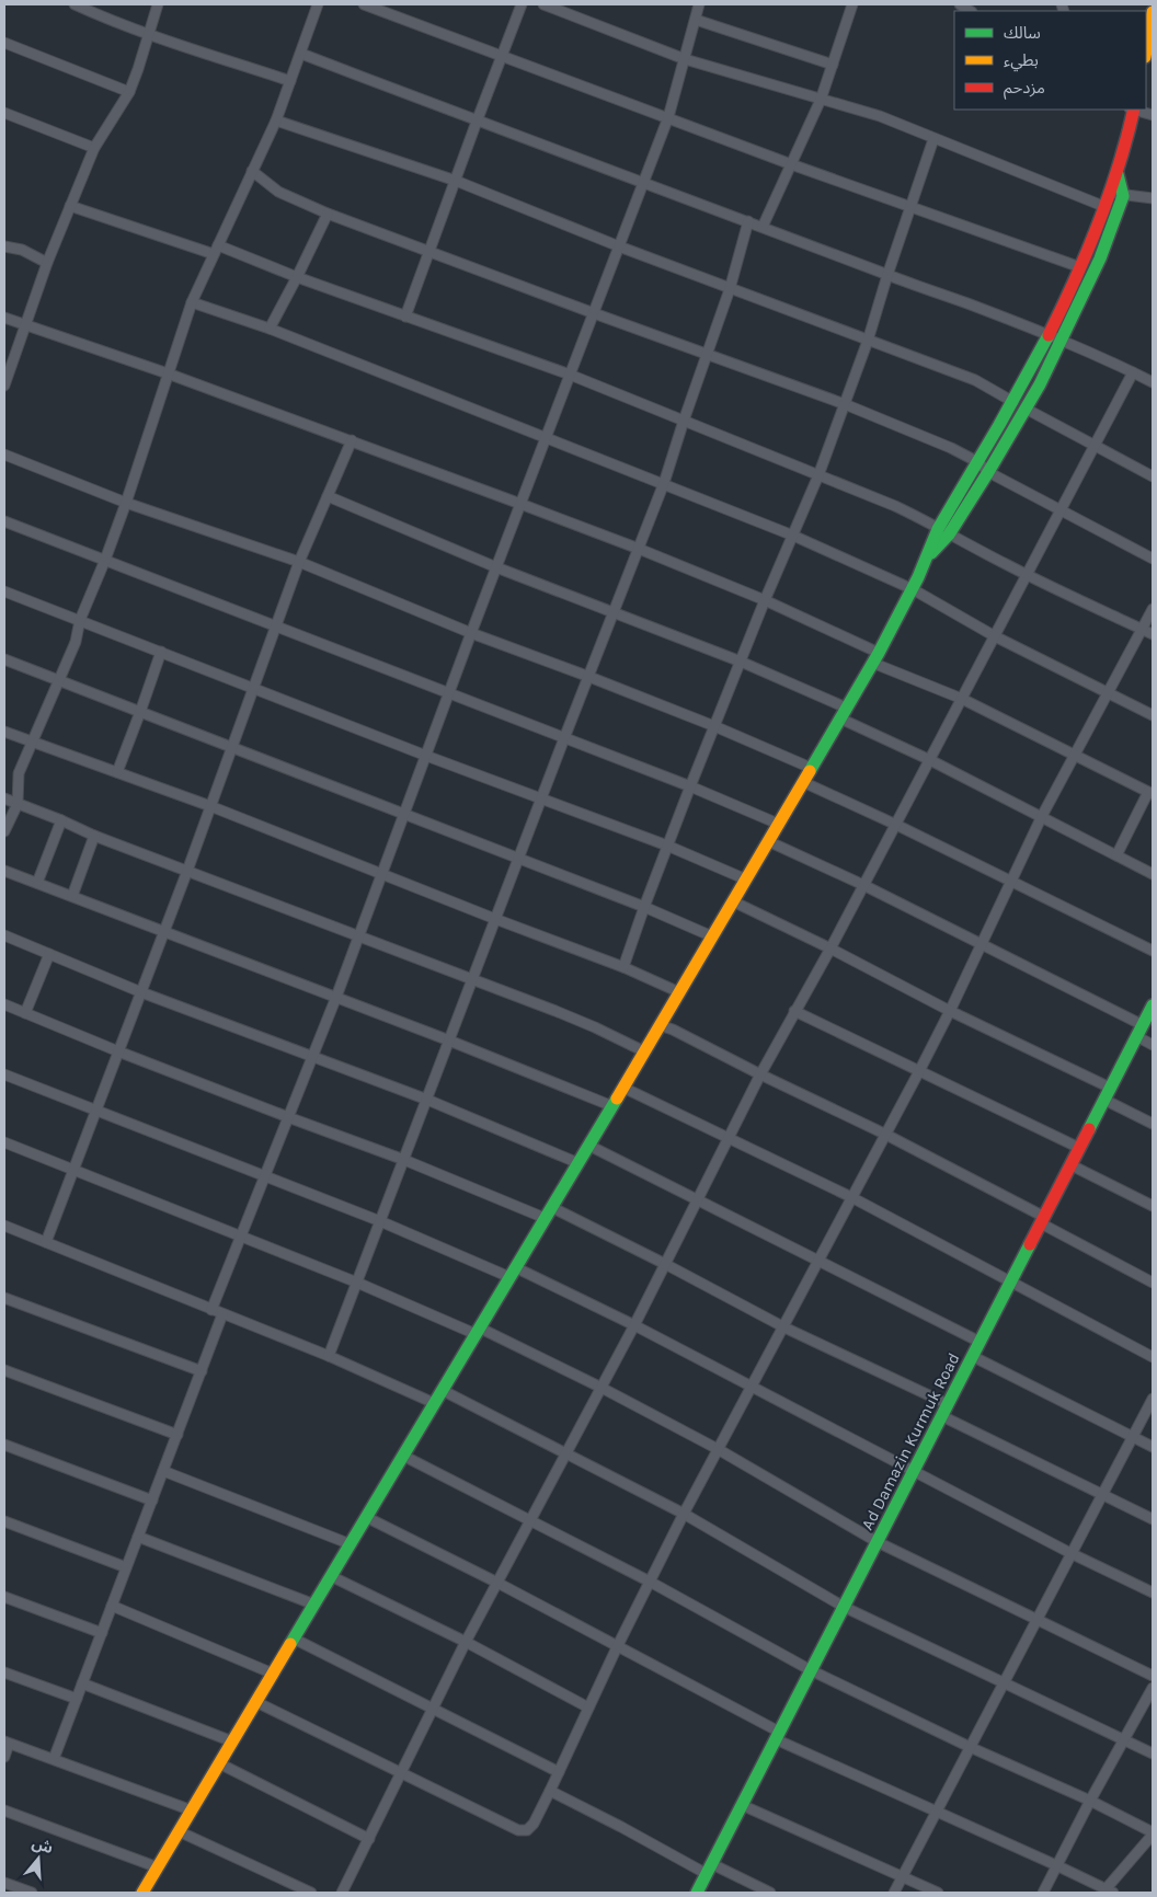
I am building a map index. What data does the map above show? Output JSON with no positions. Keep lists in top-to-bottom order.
{
  "streets": {
    "main road": ["Ad Damazin Kurmuk Road"]
  },
  "legend": ["سالك", "بطيء", "مزدحم"],
  "north": "top"
}
